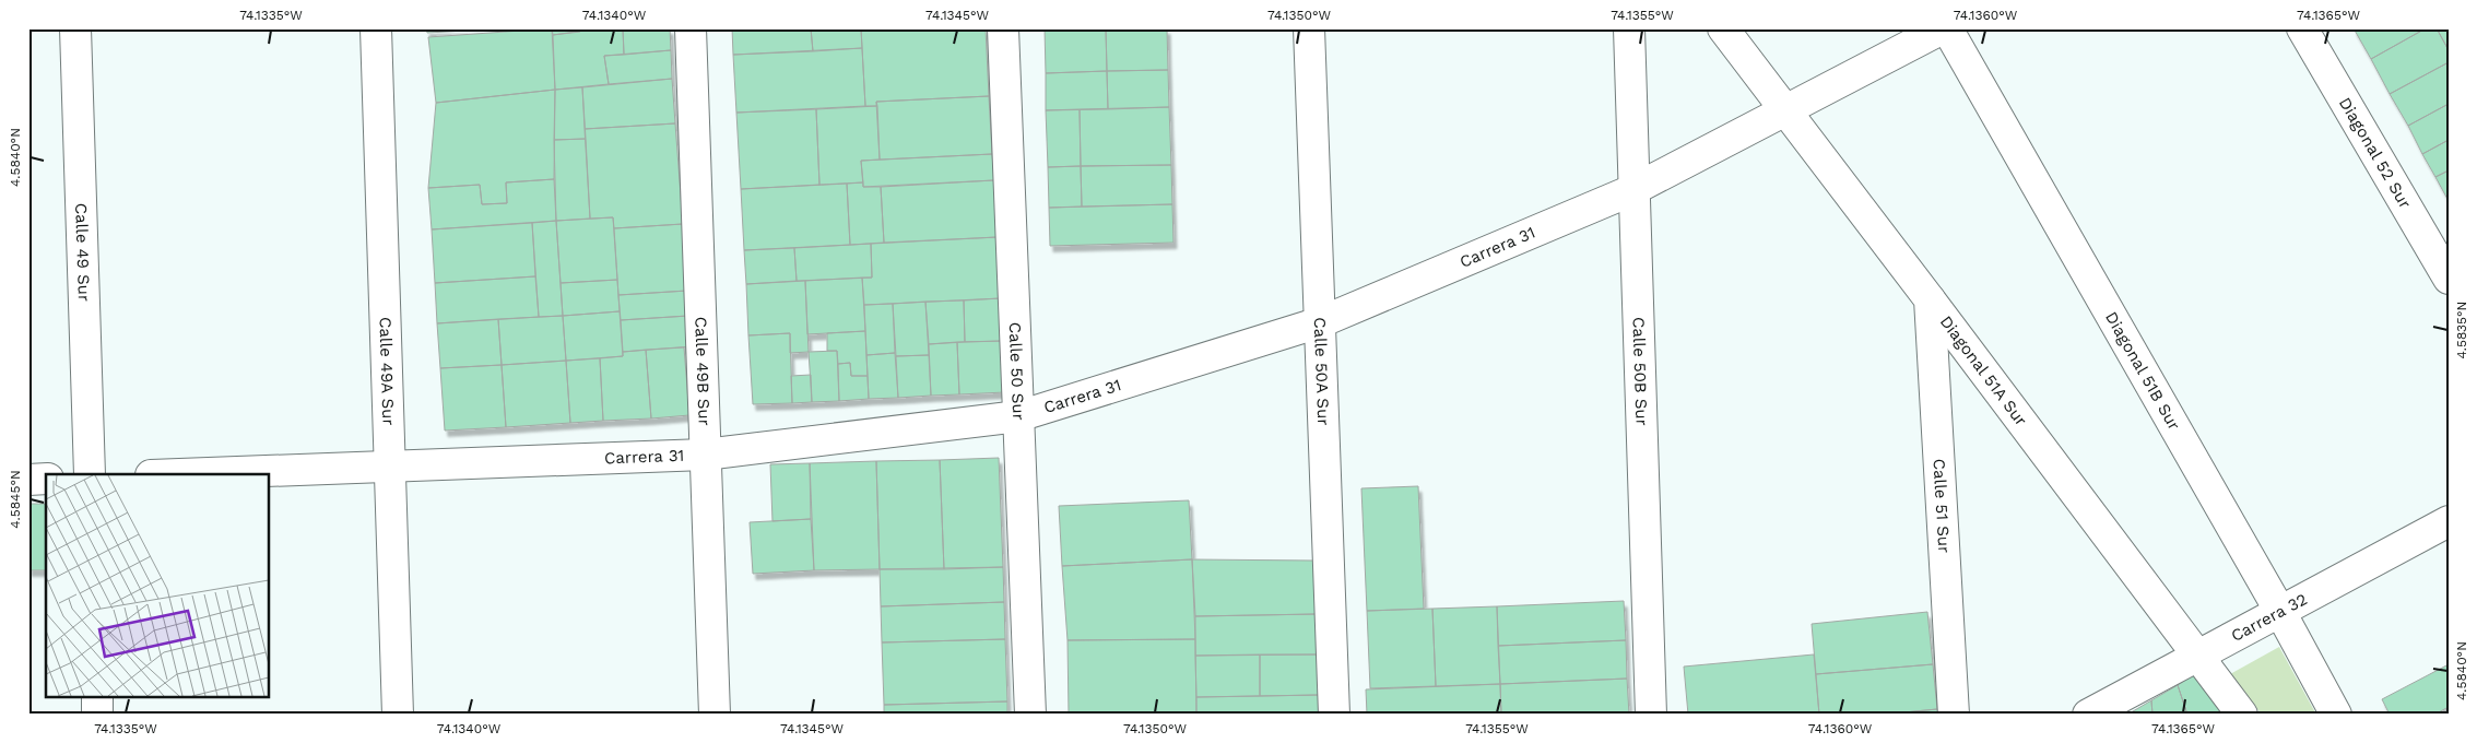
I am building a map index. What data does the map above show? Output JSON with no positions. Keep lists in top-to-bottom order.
{
  "streets": {
    "street": [
      "Diagonal 52 Sur",
      "Carrera 31",
      "Calle 49 Sur",
      "Diagonal 51B Sur",
      "Calle 49A Sur",
      "Calle 49B Sur",
      "Calle 50 Sur",
      "Calle 50A Sur",
      "Calle 50B Sur",
      "Diagonal 51A Sur",
      "Calle 51 Sur",
      "Carrera 32"
    ]
  },
  "crossings": [
    ["Carrera 31", "Calle 49A Sur"],
    ["Carrera 31", "Calle 49B Sur"],
    ["Carrera 31", "Calle 50 Sur"],
    ["Carrera 31", "Calle 50A Sur"],
    ["Carrera 31", "Calle 50B Sur"],
    ["Carrera 31", "Diagonal 51A Sur"],
    ["Diagonal 51B Sur", "Carrera 32"],
    ["Diagonal 51A Sur", "Calle 51 Sur"],
    ["Diagonal 51A Sur", "Carrera 32"]
  ],
  "coordinates": [
    "74.1335°W",
    "74.1340°W",
    "74.1345°W",
    "74.1350°W",
    "74.1355°W",
    "74.1360°W",
    "74.1365°W",
    "4.5840°N",
    "4.5835°N",
    "4.5845°N"
  ]
}
